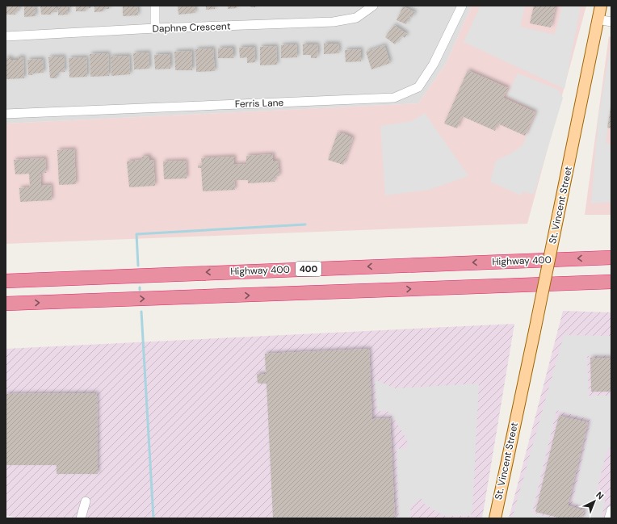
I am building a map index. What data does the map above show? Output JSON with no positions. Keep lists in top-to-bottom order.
{
  "streets": {
    "highway": ["Highway 400", "400"],
    "main road": ["St. Vincent Street"],
    "street": ["Daphne Crescent", "Ferris Lane"]
  },
  "north": "top right"
}
